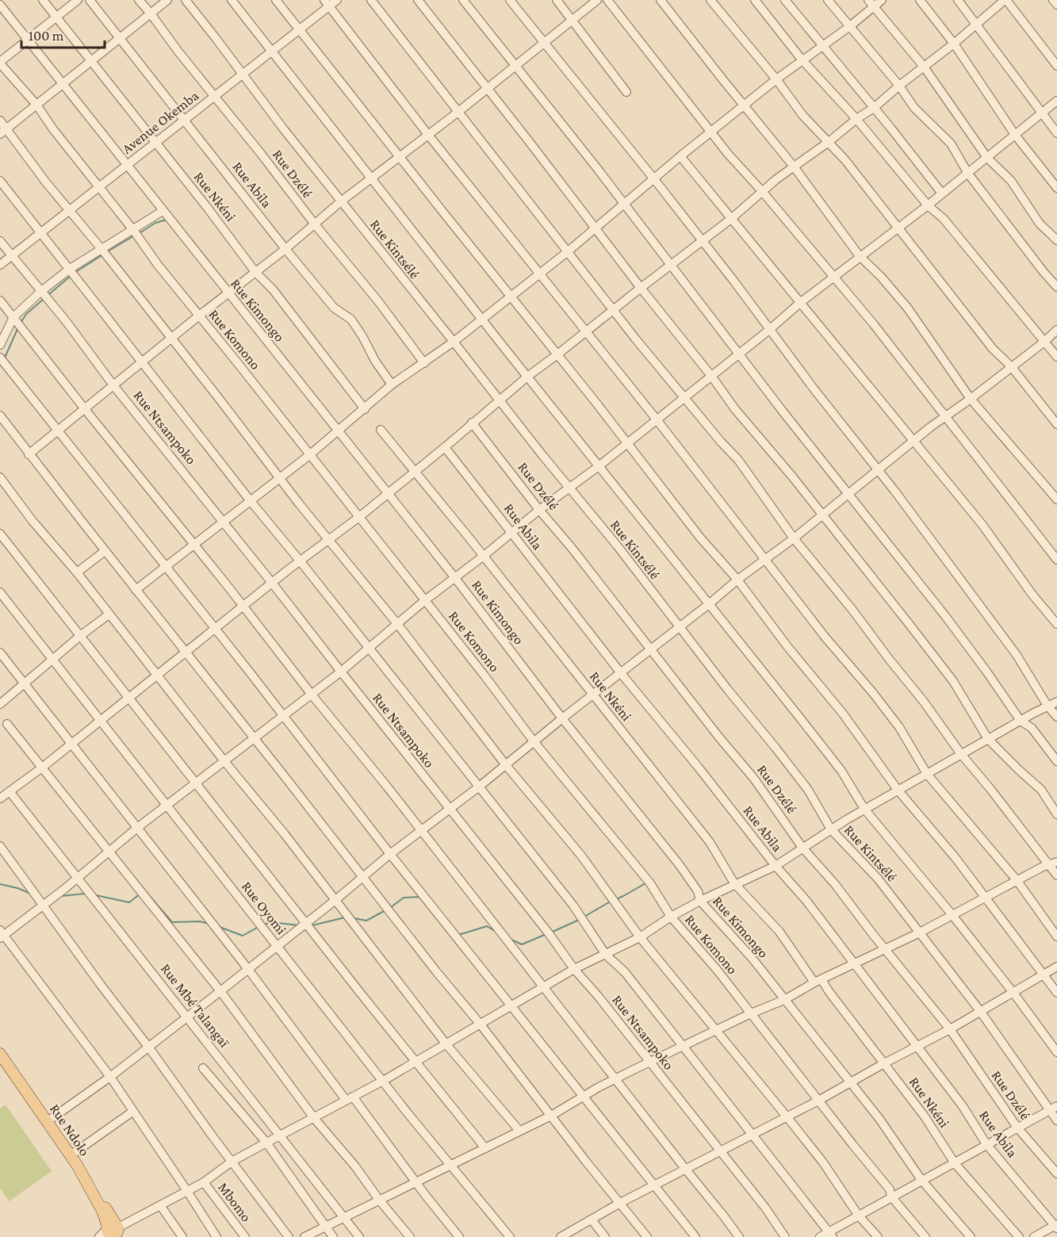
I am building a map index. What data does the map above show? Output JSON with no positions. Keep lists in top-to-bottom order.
{
  "streets": {
    "main road": ["Rue Ndolo"],
    "street": [
      "Avenue Okemba",
      "Rue Dzélé",
      "Rue Abila",
      "Rue Nkéni",
      "Rue Kintsélé",
      "Rue Kimongo",
      "Rue Komono",
      "Rue Ntsampoko",
      "Rue Oyomi",
      "Rue Mbé Talangaï",
      "Mbomo"
    ]
  },
  "crossings": [
    ["Avenue Okemba", "Rue Dzélé"],
    ["Avenue Okemba", "Rue Abila"],
    ["Avenue Okemba", "Rue Nkéni"],
    ["Avenue Okemba", "Rue Kintsélé"],
    ["Avenue Okemba", "Rue Kimongo"],
    ["Avenue Okemba", "Rue Komono"],
    ["Avenue Okemba", "Rue Ntsampoko"]
  ],
  "scale_bar": "100 m"
}
